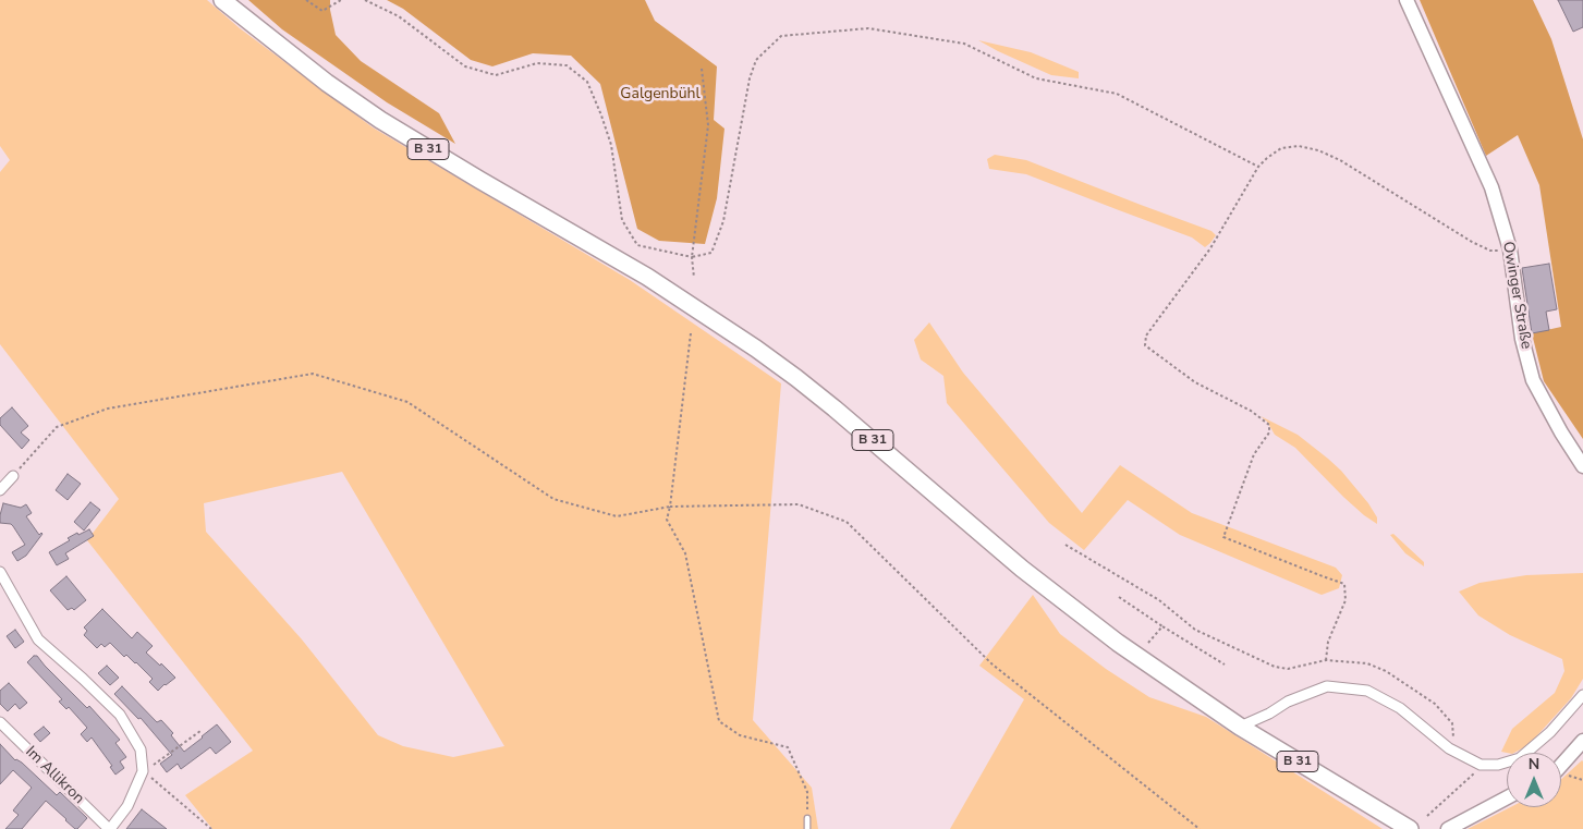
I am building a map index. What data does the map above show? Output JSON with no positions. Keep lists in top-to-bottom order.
{
  "streets": {
    "main road": ["B 31"],
    "street": ["Owinger Straße", "Im Allikron"]
  },
  "parks": ["Galgenbühl"],
  "north": "top"
}
